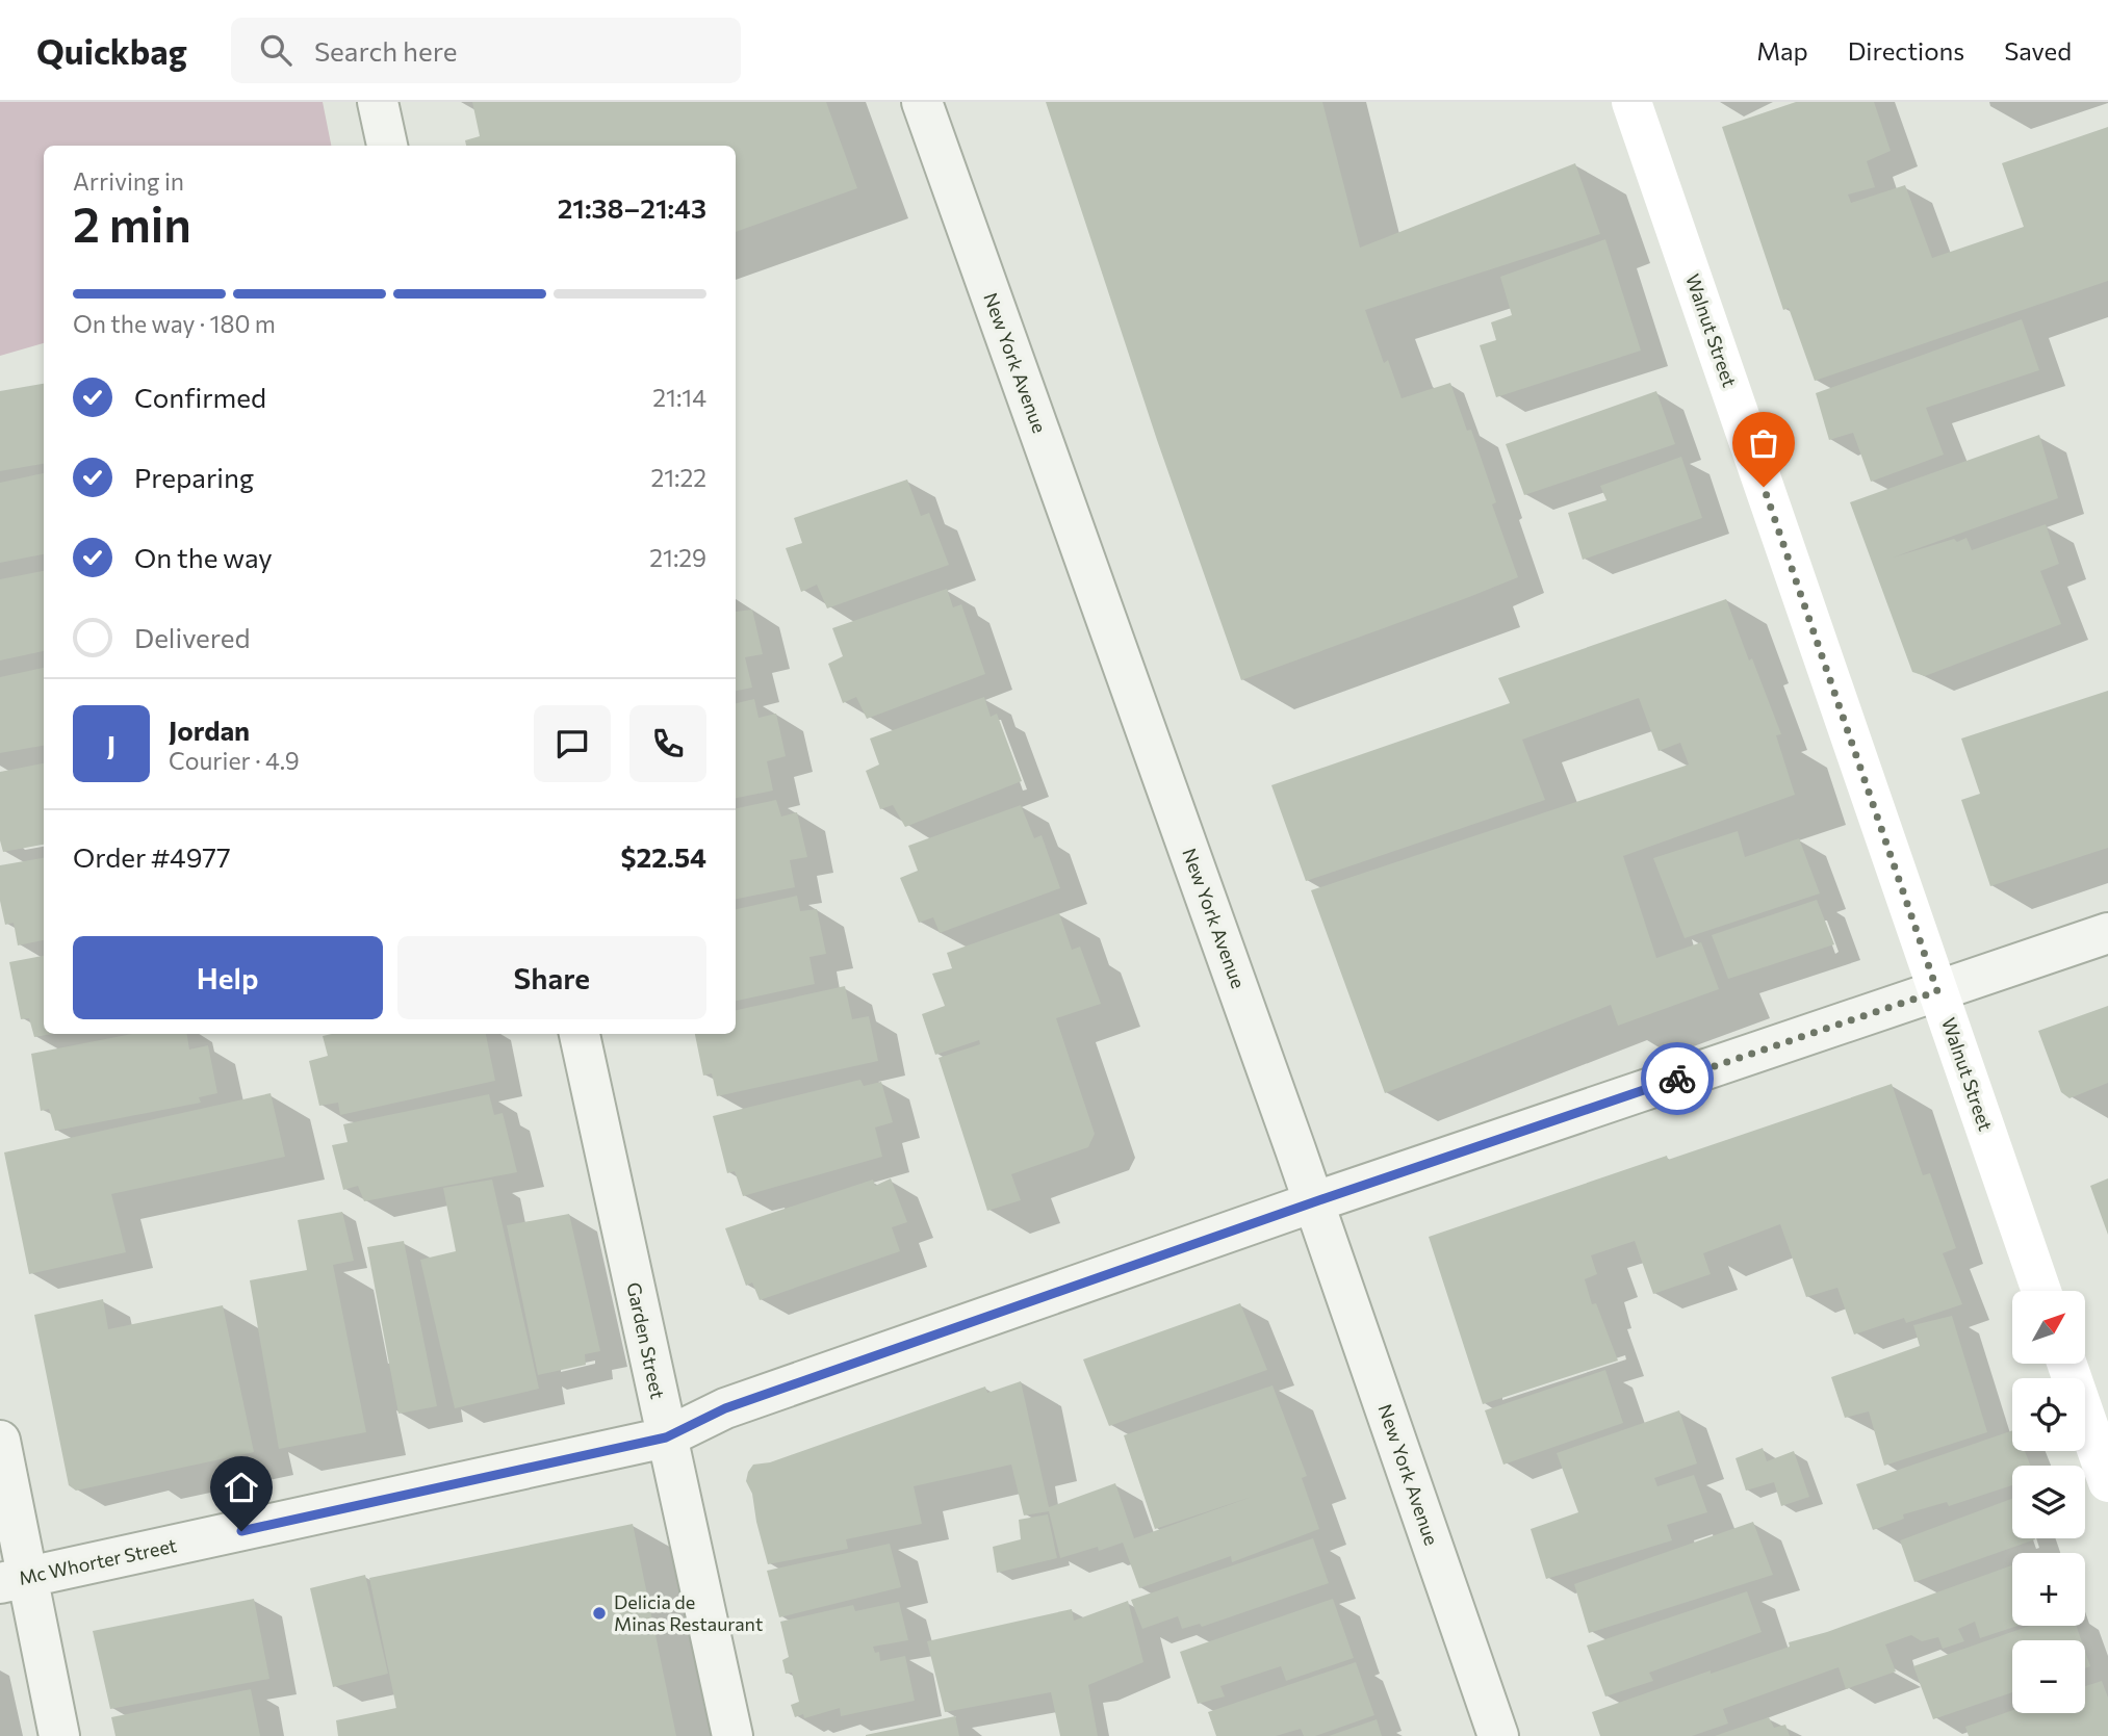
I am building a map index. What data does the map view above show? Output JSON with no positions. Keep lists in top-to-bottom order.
{
  "streets": {
    "street": [
      "Walnut Street",
      "New York Avenue",
      "Garden Street",
      "Mc Whorter Street"
    ]
  },
  "crossings": [
    ["Walnut Street", "Mc Whorter Street"],
    ["New York Avenue", "Mc Whorter Street"],
    ["Garden Street", "Mc Whorter Street"]
  ],
  "places": ["Delicia de Minas Restaurant"],
  "north": "top right",
  "page": {
    "header": "Quickbag",
    "search": "Search here",
    "nav": ["Map", "Directions", "Saved"],
    "heading": ["2 min", "Arriving in", "21:38–21:43"],
    "panel": [
      "Jordan",
      "Courier · 4.9",
      "Order #4977",
      "$22.54"
    ],
    "bar": "On the way · 180 m",
    "list": [
      ["Confirmed", "21:14"],
      ["Preparing", "21:22"],
      ["On the way", "21:29"],
      "Delivered"
    ],
    "round": "J",
    "buttons": ["Help", "Share"],
    "map_buttons": ["+", "−"]
  }
}
